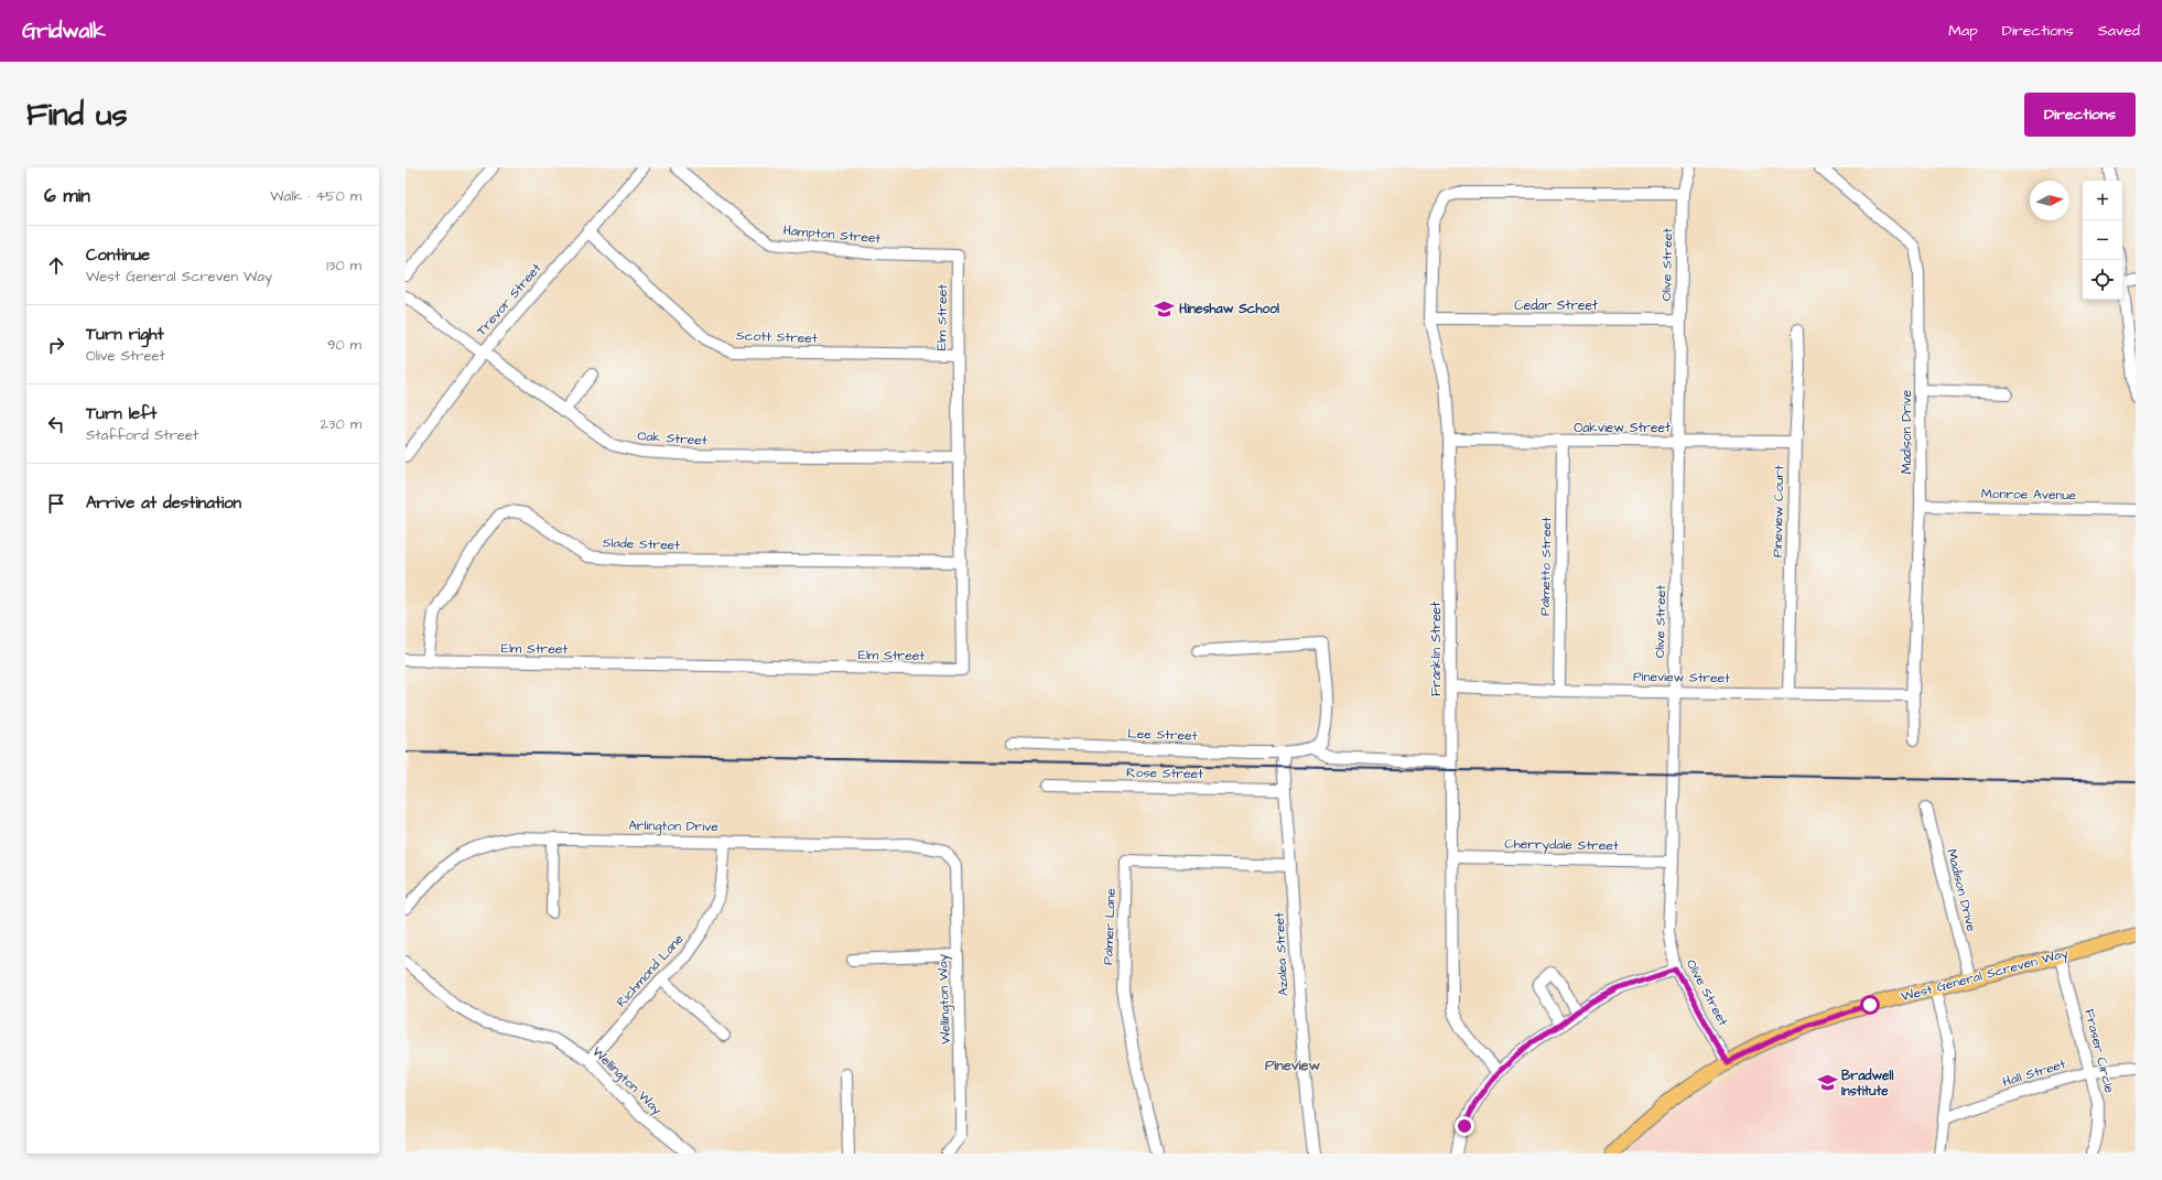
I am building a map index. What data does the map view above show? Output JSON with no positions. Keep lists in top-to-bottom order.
{
  "streets": {
    "main road": ["West General Screven Way"],
    "street": [
      "Hampton Street",
      "Olive Street",
      "Trevor Street",
      "Cedar Street",
      "Elm Street",
      "Scott Street",
      "Oakview Street",
      "Madison Drive",
      "Oak Street",
      "Monroe Avenue",
      "Pineview Court",
      "Slade Street",
      "Palmetto Street",
      "Franklin Street",
      "Pineview Street",
      "Lee Street",
      "Rose Street",
      "Arlington Drive",
      "Cherrydale Street",
      "Palmer Lane",
      "Azalea Street",
      "Richmond Lane",
      "Wellington Way",
      "Fraser Circle",
      "Hall Street"
    ]
  },
  "crossings": [
    ["Hampton Street", "Elm Street"],
    ["Olive Street", "Cedar Street"],
    ["Olive Street", "Oakview Street"],
    ["Olive Street", "Franklin Street"],
    ["Olive Street", "Pineview Street"],
    ["Olive Street", "Cherrydale Street"],
    ["Olive Street", "West General Screven Way"],
    ["Trevor Street", "Scott Street"],
    ["Trevor Street", "Oak Street"],
    ["Cedar Street", "Franklin Street"],
    ["Elm Street", "Scott Street"],
    ["Elm Street", "Oak Street"],
    ["Elm Street", "Slade Street"],
    ["Oakview Street", "Pineview Court"],
    ["Oakview Street", "Palmetto Street"],
    ["Oakview Street", "Franklin Street"],
    ["Madison Drive", "Monroe Avenue"],
    ["Madison Drive", "Pineview Street"],
    ["Madison Drive", "West General Screven Way"],
    ["Pineview Court", "Pineview Street"],
    ["Palmetto Street", "Pineview Street"],
    ["Franklin Street", "Pineview Street"],
    ["Franklin Street", "Cherrydale Street"],
    ["Lee Street", "Azalea Street"],
    ["Rose Street", "Azalea Street"],
    ["Arlington Drive", "Richmond Lane"],
    ["Arlington Drive", "Wellington Way"],
    ["Palmer Lane", "Azalea Street"],
    ["Richmond Lane", "Wellington Way"],
    ["West General Screven Way", "Fraser Circle"],
    ["Fraser Circle", "Hall Street"]
  ],
  "districts": ["Pineview"],
  "places": {
    "school or university": ["Hineshaw School", "Bradwell Institute"]
  },
  "north": "right",
  "page": {
    "header": "Gridwalk",
    "nav": ["Map", "Directions", "Saved"],
    "buttons": "Directions",
    "title": "Find us",
    "heading": ["6 min", "Walk · 450 m"],
    "map_buttons": ["+", "−"],
    "list": [
      ["Continue", "West General Screven Way", "130 m"],
      ["Turn right", "Olive Street", "90 m"],
      ["Turn left", "Stafford Street", "230 m"],
      "Arrive at destination"
    ]
  }
}
